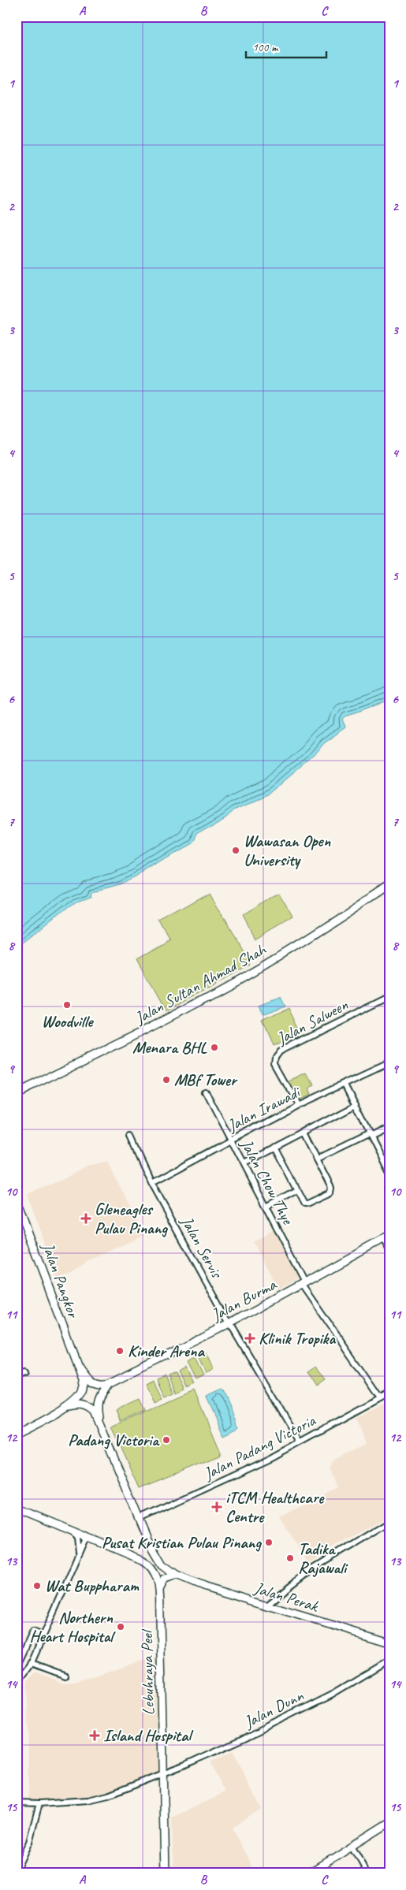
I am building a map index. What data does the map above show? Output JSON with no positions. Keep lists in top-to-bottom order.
{
  "streets": {
    "main road": [
      "Jalan Sultan Ahmad Shah",
      "Jalan Pangkor",
      "Jalan Burma",
      "Jalan Perak",
      "Lebuhraya Peel"
    ],
    "street": [
      "Jalan Salween",
      "Jalan Irawadi",
      "Jalan Chow Thye",
      "Jalan Servis",
      "Jalan Padang Victoria",
      "Jalan Dunn"
    ]
  },
  "crossings": [
    ["Jalan Salween", "Jalan Irawadi"],
    ["Jalan Irawadi", "Jalan Chow Thye"],
    ["Jalan Irawadi", "Jalan Servis"],
    ["Jalan Chow Thye", "Jalan Burma"],
    ["Jalan Chow Thye", "Jalan Padang Victoria"],
    ["Jalan Servis", "Jalan Burma"],
    ["Jalan Servis", "Jalan Padang Victoria"],
    ["Jalan Pangkor", "Jalan Burma"],
    ["Lebuhraya Peel", "Jalan Dunn"]
  ],
  "places": {
    "other": [
      "Wawasan Open University",
      "Woodville",
      "Menara BHL",
      "MBf Tower",
      "Kinder Arena",
      "Padang Victoria",
      "Pusat Kristian Pulau Pinang",
      "Tadika Rajawali",
      "Wat Buppharam",
      "Northern Heart Hospital"
    ],
    "health": [
      "Gleneagles Pulau Pinang",
      "Klinik Tropika",
      "iTCM Healthcare Centre",
      "Island Hospital"
    ]
  },
  "scale_bar": "100 m",
  "grid": {
    "columns": ["A", "B", "C"],
    "rows": [
      "1",
      "2",
      "3",
      "4",
      "5",
      "6",
      "7",
      "8",
      "9",
      "10",
      "11",
      "12",
      "13",
      "14",
      "15"
    ]
  }
}
